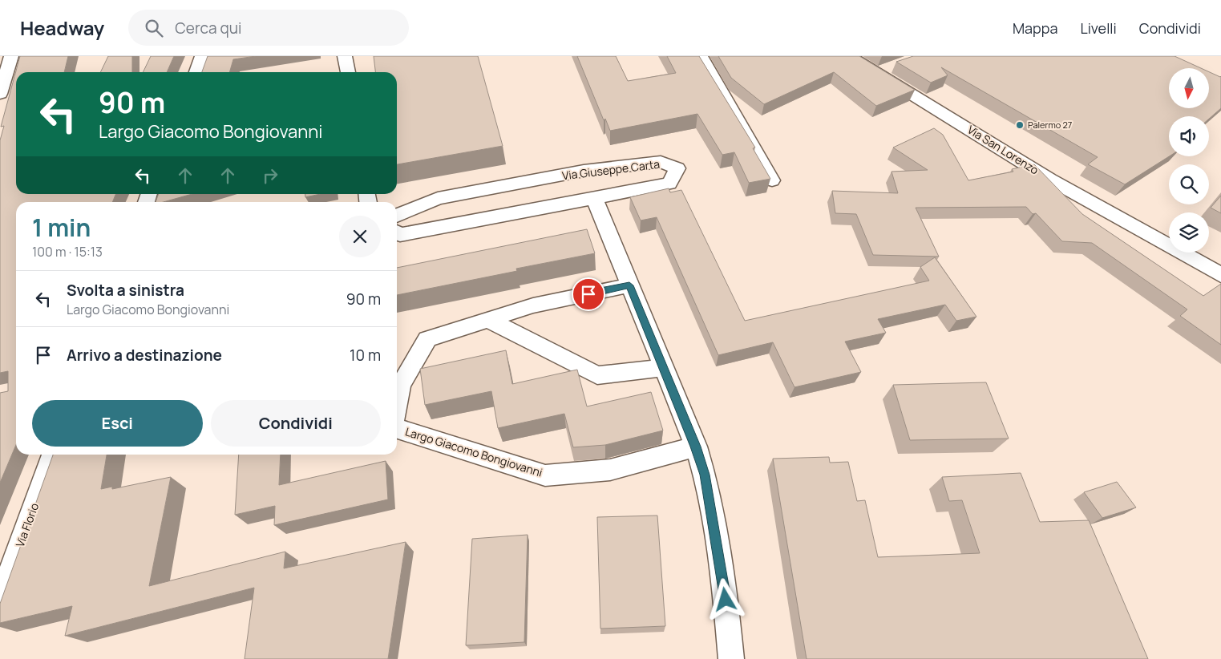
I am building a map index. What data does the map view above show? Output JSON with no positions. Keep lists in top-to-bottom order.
{
  "streets": {
    "street": [
      "Via San Lorenzo",
      "Via Giuseppe Carta",
      "Largo Giacomo Bongiovanni",
      "Via Florio"
    ]
  },
  "places": ["Palermo 27"],
  "north": "bottom",
  "page": {
    "header": "Headway",
    "search": "Cerca qui",
    "nav": ["Mappa", "Livelli", "Condividi"],
    "turn": ["90 m", "Largo Giacomo Bongiovanni"],
    "heading": ["1 min", "100 m · 15:13"],
    "list": [
      {
        "name": "Svolta a sinistra",
        "note": "Largo Giacomo Bongiovanni",
        "value": "90 m"
      },
      {
        "name": "Arrivo a destinazione",
        "value": "10 m"
      }
    ],
    "buttons": ["Esci", "Condividi"]
  }
}
